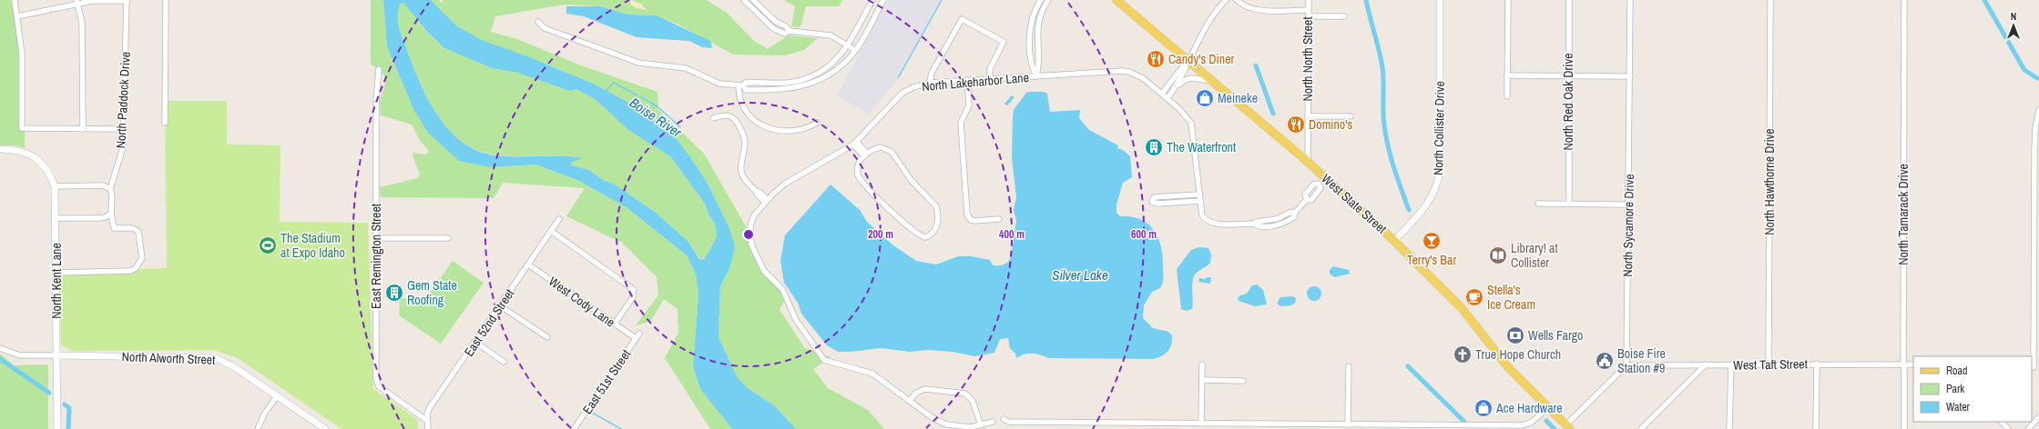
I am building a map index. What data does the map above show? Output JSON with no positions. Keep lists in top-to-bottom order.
{
  "streets": {
    "main road": ["West State Street"],
    "street": [
      "North North Street",
      "North Lakeharbor Lane",
      "North Paddock Drive",
      "North Red Oak Drive",
      "North Collister Drive",
      "North Hawthorne Drive",
      "North Tamarack Drive",
      "North Sycamore Drive",
      "East Remington Street",
      "North Kent Lane",
      "West Cody Lane",
      "East 52nd Street",
      "North Alworth Street",
      "West Taft Street",
      "East 51st Street"
    ]
  },
  "crossings": [
    ["North North Street", "West State Street"],
    ["North Lakeharbor Lane", "West State Street"],
    ["North Paddock Drive", "North Kent Lane"],
    ["North Collister Drive", "West State Street"],
    ["North Hawthorne Drive", "West Taft Street"],
    ["North Tamarack Drive", "West Taft Street"],
    ["North Sycamore Drive", "West Taft Street"],
    ["East Remington Street", "East 52nd Street"],
    ["North Kent Lane", "North Alworth Street"],
    ["West Cody Lane", "East 52nd Street"],
    ["West Cody Lane", "East 51st Street"]
  ],
  "water": ["Boise River", "Silver Lake"],
  "places": {
    "restaurant": ["Candy's Diner", "Domino's"],
    "shop": ["Meineke", "Ace Hardware"],
    "building": ["The Waterfront", "Gem State Roofing"],
    "bar": ["Terry's Bar"],
    "sports": ["The Stadium at Expo Idaho"],
    "library": ["Library! at Collister"],
    "cafe": ["Stella's Ice Cream"],
    "bank": ["Wells Fargo"],
    "church": ["True Hope Church"],
    "public building": ["Boise Fire Station #9"]
  },
  "legend": ["Road", "Park", "Water"],
  "north": "top",
  "rings": ["200 m", "400 m", "600 m"]
}
